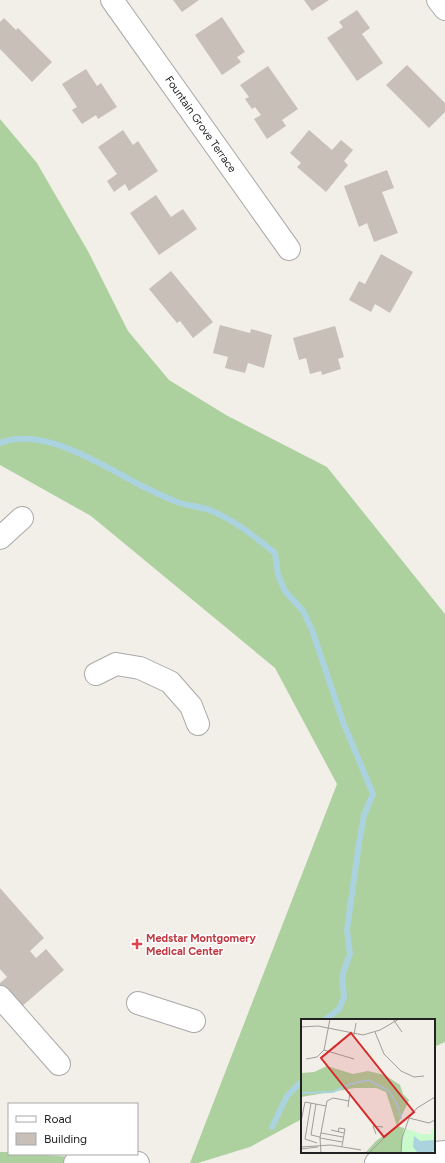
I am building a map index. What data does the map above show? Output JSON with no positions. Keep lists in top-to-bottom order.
{
  "streets": {
    "street": ["Fountain Grove Terrace"]
  },
  "places": {
    "health": ["Medstar Montgomery Medical Center"]
  },
  "legend": ["Road", "Building"]
}
